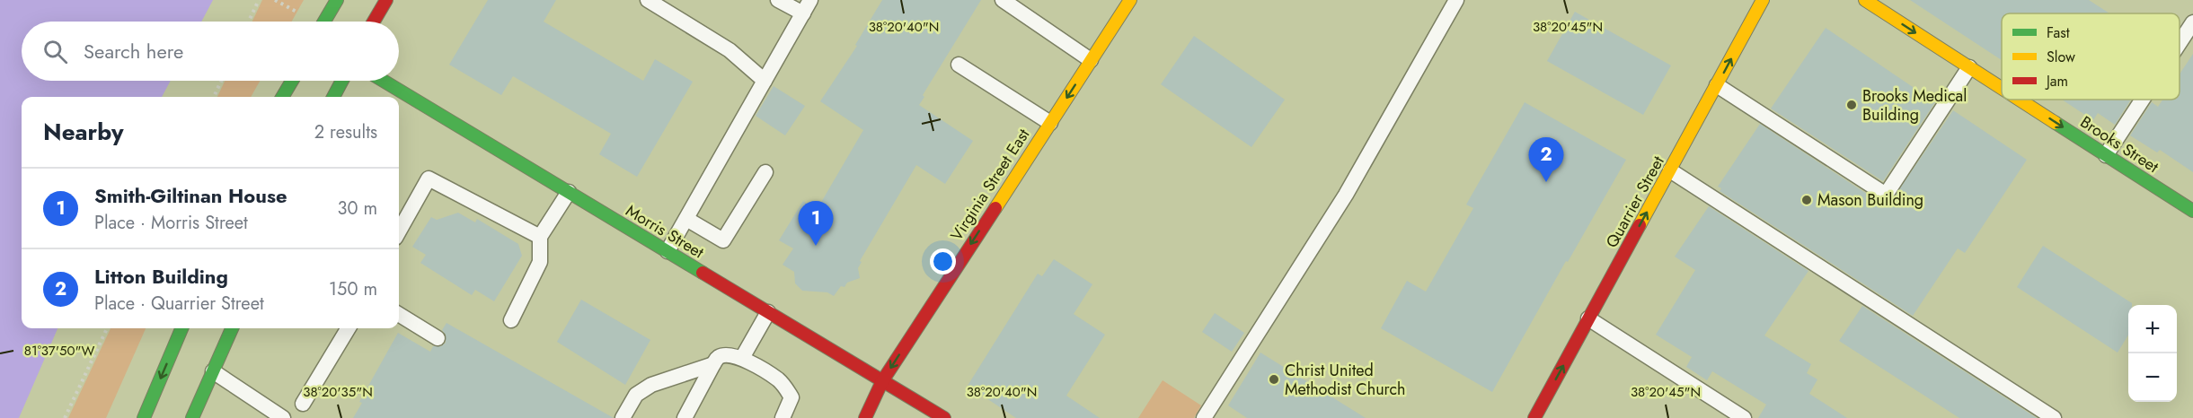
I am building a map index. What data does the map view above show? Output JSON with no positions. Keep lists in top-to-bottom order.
{
  "streets": {
    "main road": [
      "Brooks Street",
      "Virginia Street East",
      "Quarrier Street",
      "Morris Street"
    ]
  },
  "crossings": [
    ["Virginia Street East", "Morris Street"]
  ],
  "one_way": ["Brooks Street", "Virginia Street East", "Quarrier Street"],
  "places": ["Brooks Medical Building", "Mason Building", "Christ United Methodist Church"],
  "legend": ["Fast", "Slow", "Jam"],
  "page": {
    "search": "Search here",
    "heading": ["Nearby", "2 results"],
    "pins": ["2", "1"],
    "list": [
      {
        "mark": "1",
        "name": "Smith-Giltinan House",
        "note": "Place · Morris Street",
        "value": "30 m"
      },
      {
        "mark": "2",
        "name": "Litton Building",
        "note": "Place · Quarrier Street",
        "value": "150 m"
      }
    ],
    "map_buttons": ["+", "−"]
  },
  "coordinates": [
    "38°20'40\"N",
    "38°20'45\"N",
    "81°37'50\"W",
    "38°20'35\"N"
  ]
}
